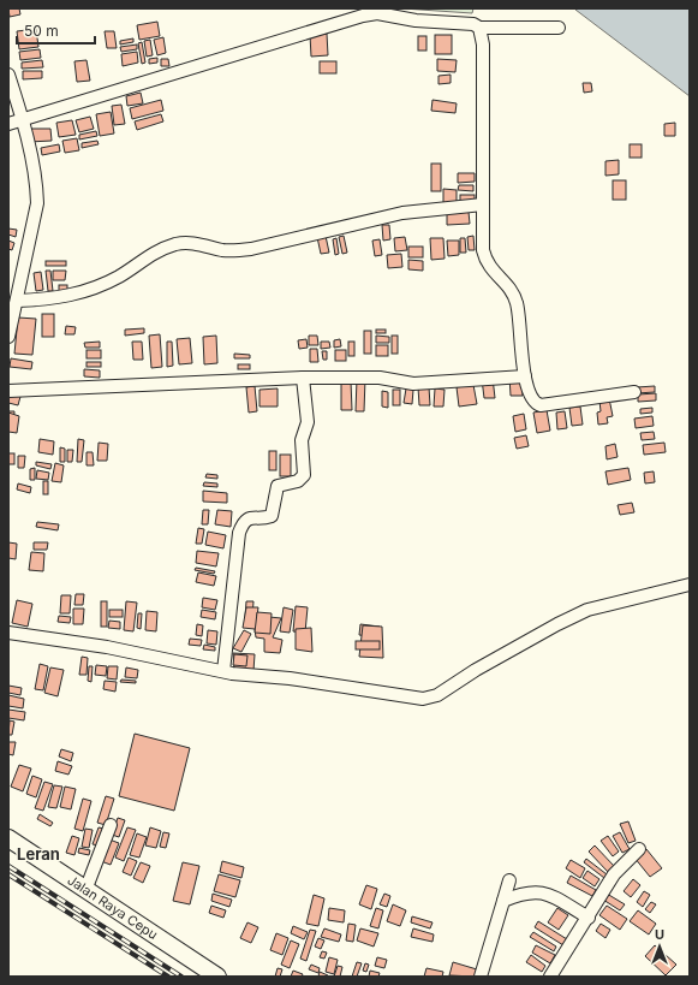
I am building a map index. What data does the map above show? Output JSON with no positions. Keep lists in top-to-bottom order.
{
  "streets": {
    "highway": ["Jalan Raya Cepu"]
  },
  "districts": ["Leran"],
  "scale_bar": "50 m",
  "north": "top"
}
